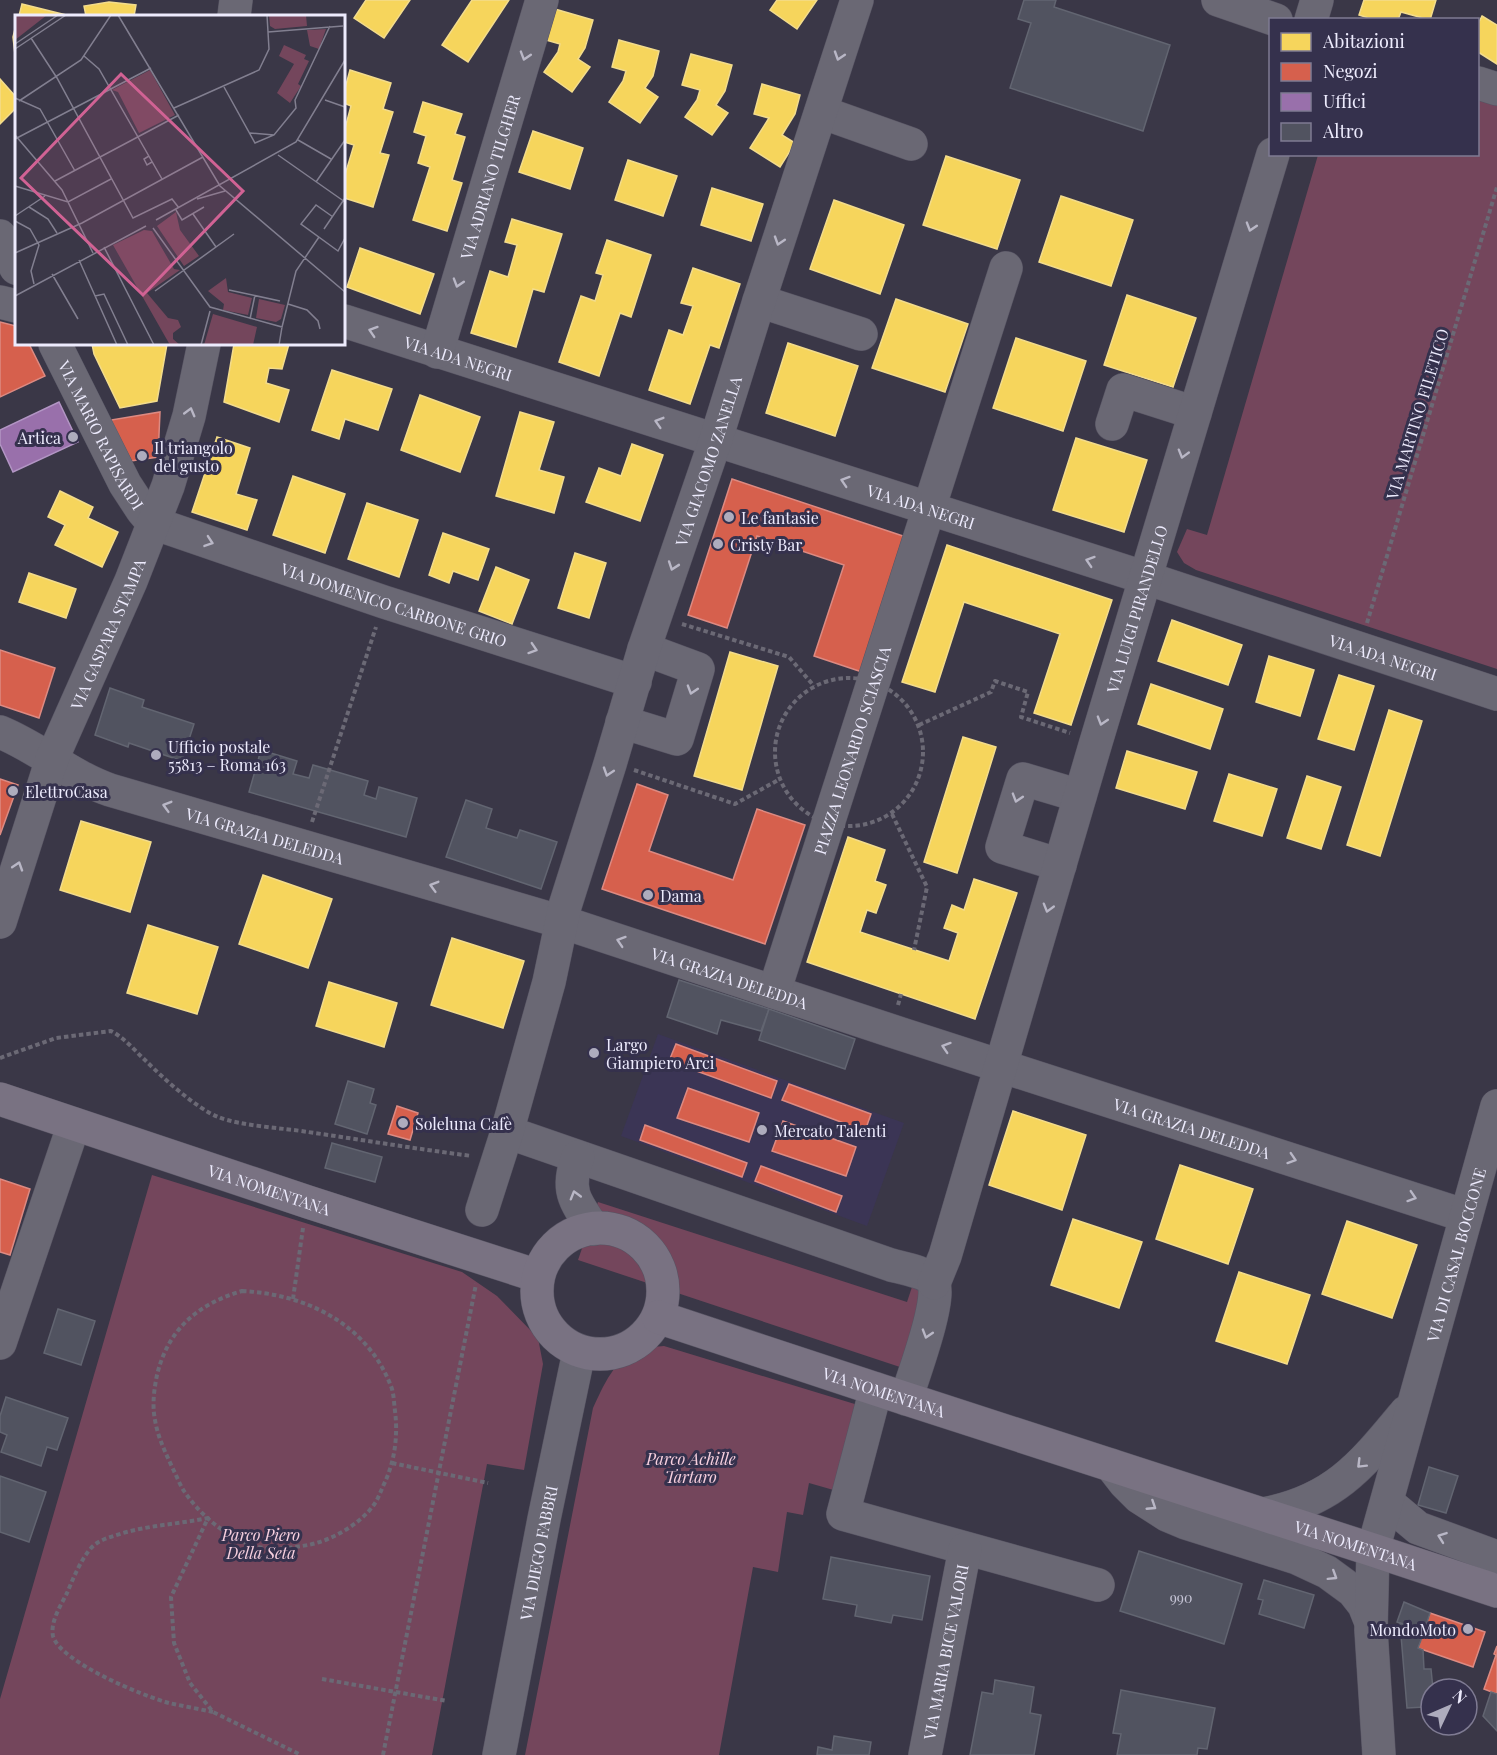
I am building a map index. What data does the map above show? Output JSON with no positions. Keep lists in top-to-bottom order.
{
  "streets": {
    "main road": ["VIA NOMENTANA"],
    "street": [
      "VIA ADRIANO TILGHER",
      "VIA ADA NEGRI",
      "VIA MARIO RAPISARDI",
      "VIA GIACOMO ZANELLA",
      "VIA DOMENICO CARBONE GRIO",
      "VIA LUIGI PIRANDELLO",
      "VIA GASPARA STAMPA",
      "PIAZZA LEONARDO SCIASCIA",
      "VIA GRAZIA DELEDDA",
      "VIA DI CASAL BOCCONE",
      "VIA DIEGO FABBRI",
      "VIA MARIA BICE VALORI"
    ],
    "path": ["VIA MARTINO FILETICO"]
  },
  "crossings": [
    ["VIA ADRIANO TILGHER", "VIA ADA NEGRI"],
    ["VIA ADA NEGRI", "VIA MARTINO FILETICO"],
    ["VIA ADA NEGRI", "VIA GIACOMO ZANELLA"],
    ["VIA ADA NEGRI", "VIA LUIGI PIRANDELLO"],
    ["VIA ADA NEGRI", "PIAZZA LEONARDO SCIASCIA"],
    ["VIA MARIO RAPISARDI", "VIA DOMENICO CARBONE GRIO"],
    ["VIA MARIO RAPISARDI", "VIA GASPARA STAMPA"],
    ["VIA GIACOMO ZANELLA", "VIA DOMENICO CARBONE GRIO"],
    ["VIA GIACOMO ZANELLA", "VIA GRAZIA DELEDDA"],
    ["VIA DOMENICO CARBONE GRIO", "VIA GASPARA STAMPA"],
    ["VIA LUIGI PIRANDELLO", "VIA GRAZIA DELEDDA"],
    ["VIA LUIGI PIRANDELLO", "VIA NOMENTANA"],
    ["VIA LUIGI PIRANDELLO", "VIA MARIA BICE VALORI"],
    ["VIA GASPARA STAMPA", "VIA GRAZIA DELEDDA"],
    ["PIAZZA LEONARDO SCIASCIA", "VIA GRAZIA DELEDDA"],
    ["VIA GRAZIA DELEDDA", "VIA DI CASAL BOCCONE"],
    ["VIA NOMENTANA", "VIA DI CASAL BOCCONE"],
    ["VIA NOMENTANA", "VIA DIEGO FABBRI"],
    ["VIA NOMENTANA", "VIA MARIA BICE VALORI"]
  ],
  "one_way": [
    "VIA ADRIANO TILGHER",
    "VIA ADA NEGRI",
    "VIA GIACOMO ZANELLA",
    "VIA DOMENICO CARBONE GRIO",
    "VIA LUIGI PIRANDELLO",
    "VIA GASPARA STAMPA"
  ],
  "parks": ["Parco Achille Tartaro", "Parco Piero Della Seta"],
  "places": [
    "Artica",
    "Il triangolo del gusto",
    "Le fantasie",
    "Cristy Bar",
    "Ufficio postale 55813 – Roma 163",
    "ElettroCasa",
    "Dama",
    "Largo Giampiero Arci",
    "Soleluna Cafè",
    "Mercato Talenti",
    "MondoMoto"
  ],
  "house_numbers": ["990"],
  "legend": [
    "Abitazioni",
    "Negozi",
    "Uffici",
    "Altro"
  ],
  "north": "top right"
}
